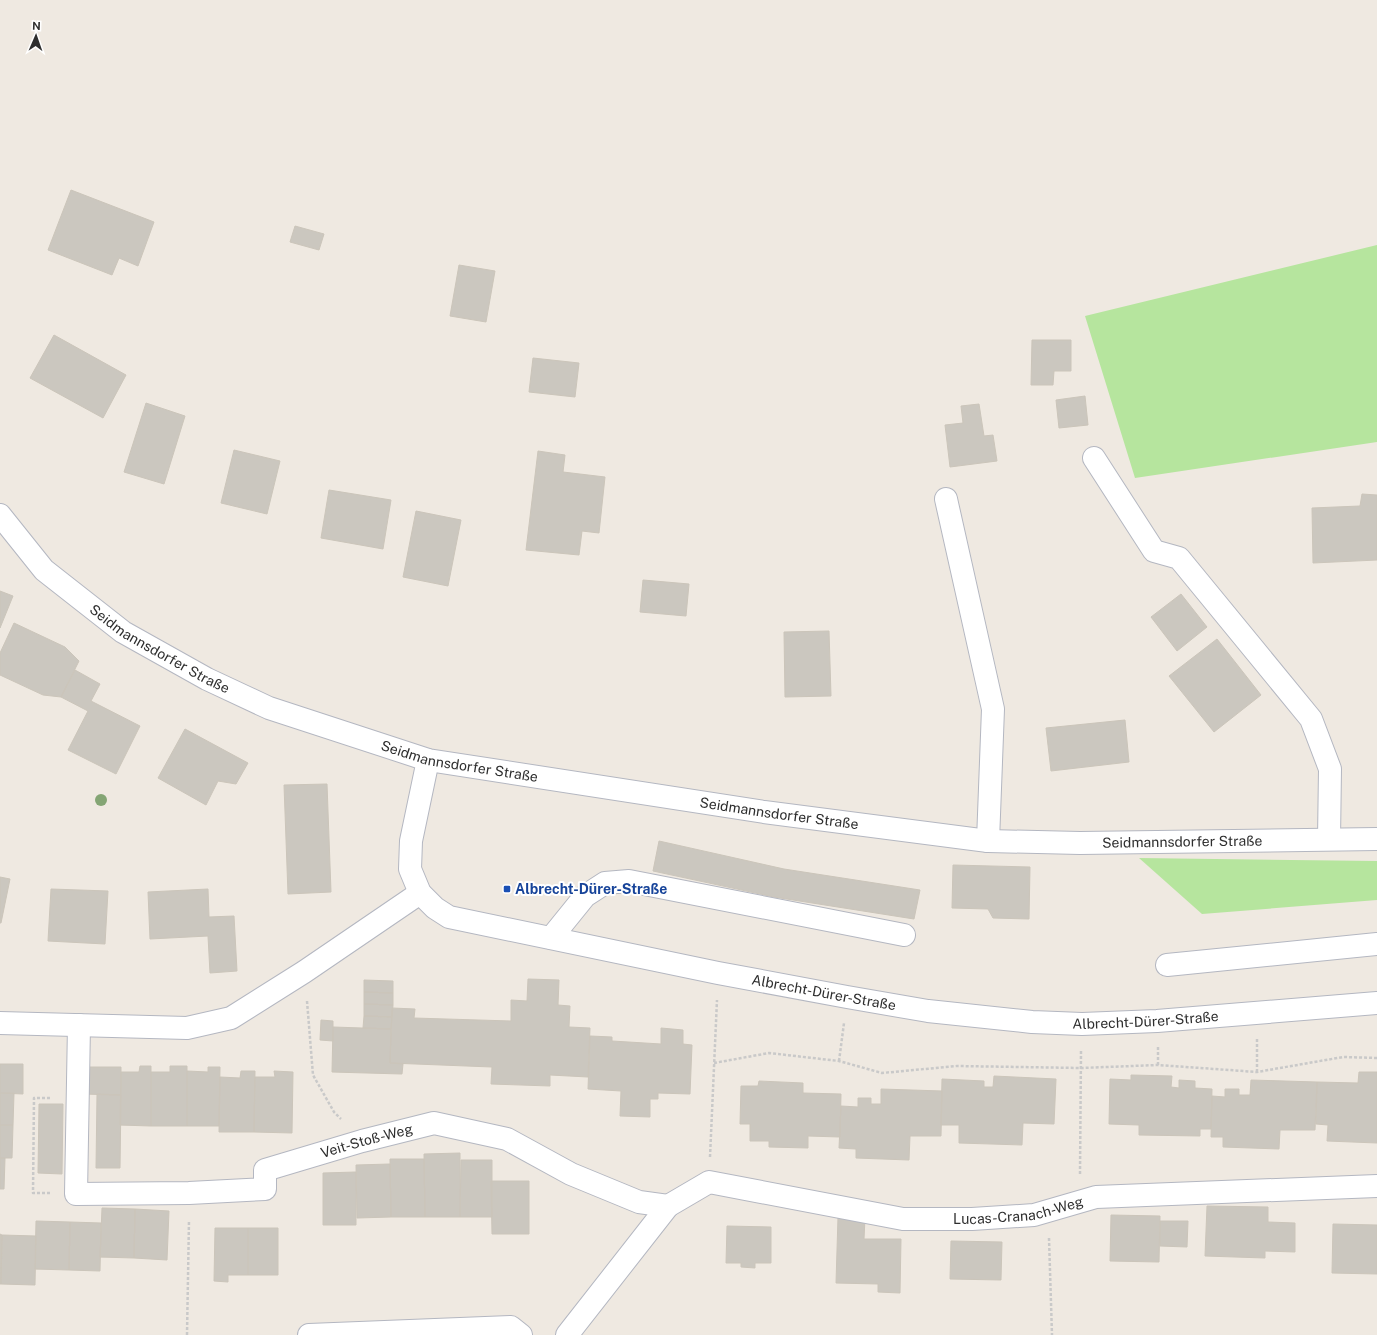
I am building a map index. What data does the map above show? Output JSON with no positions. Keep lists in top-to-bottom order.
{
  "streets": {
    "street": [
      "Seidmannsdorfer Straße",
      "Albrecht-Dürer-Straße",
      "Veit-Stoß-Weg",
      "Lucas-Cranach-Weg"
    ]
  },
  "crossings": [
    ["Seidmannsdorfer Straße", "Albrecht-Dürer-Straße"]
  ],
  "places": {
    "transit": ["Albrecht-Dürer-Straße"]
  },
  "north": "top"
}
